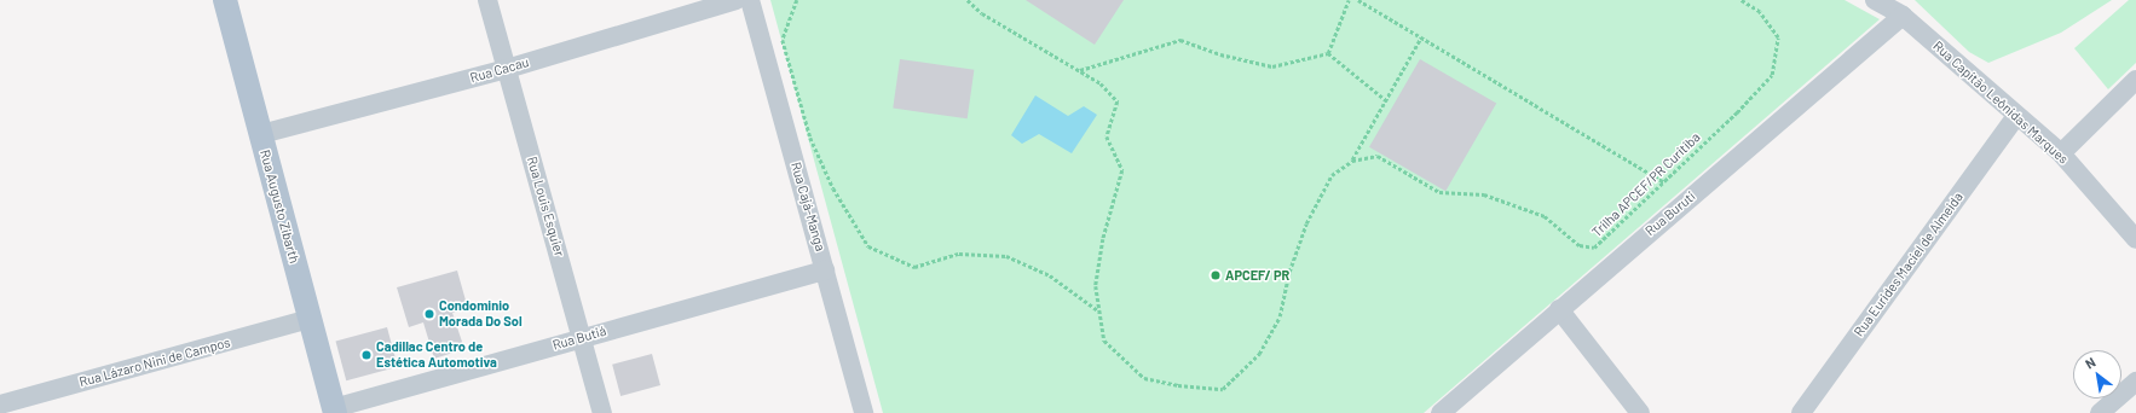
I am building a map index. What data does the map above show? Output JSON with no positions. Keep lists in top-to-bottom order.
{
  "streets": {
    "main road": ["Rua Augusto Zibarth"],
    "street": [
      "Rua Cacau",
      "Rua Capitão Leônidas Marques",
      "Rua Louis Esquier",
      "Rua Cajá-Manga",
      "Rua Buruti",
      "Rua Eurides Maciel de Almeida",
      "Rua Butiá",
      "Rua Lázaro Nini de Campos"
    ],
    "path": ["Trilha APCEF/PR Curitiba"]
  },
  "crossings": [
    ["Rua Cacau", "Rua Augusto Zibarth"],
    ["Rua Cacau", "Rua Louis Esquier"],
    ["Rua Capitão Leônidas Marques", "Rua Buruti"],
    ["Rua Capitão Leônidas Marques", "Rua Eurides Maciel de Almeida"],
    ["Rua Augusto Zibarth", "Rua Butiá"],
    ["Rua Augusto Zibarth", "Rua Lázaro Nini de Campos"],
    ["Rua Louis Esquier", "Rua Butiá"],
    ["Rua Cajá-Manga", "Rua Butiá"]
  ],
  "places": ["APCEF/ PR", "Condominio Morada Do Sol", "Cadillac Centro de Estética Automotiva"],
  "north": "top left"
}
